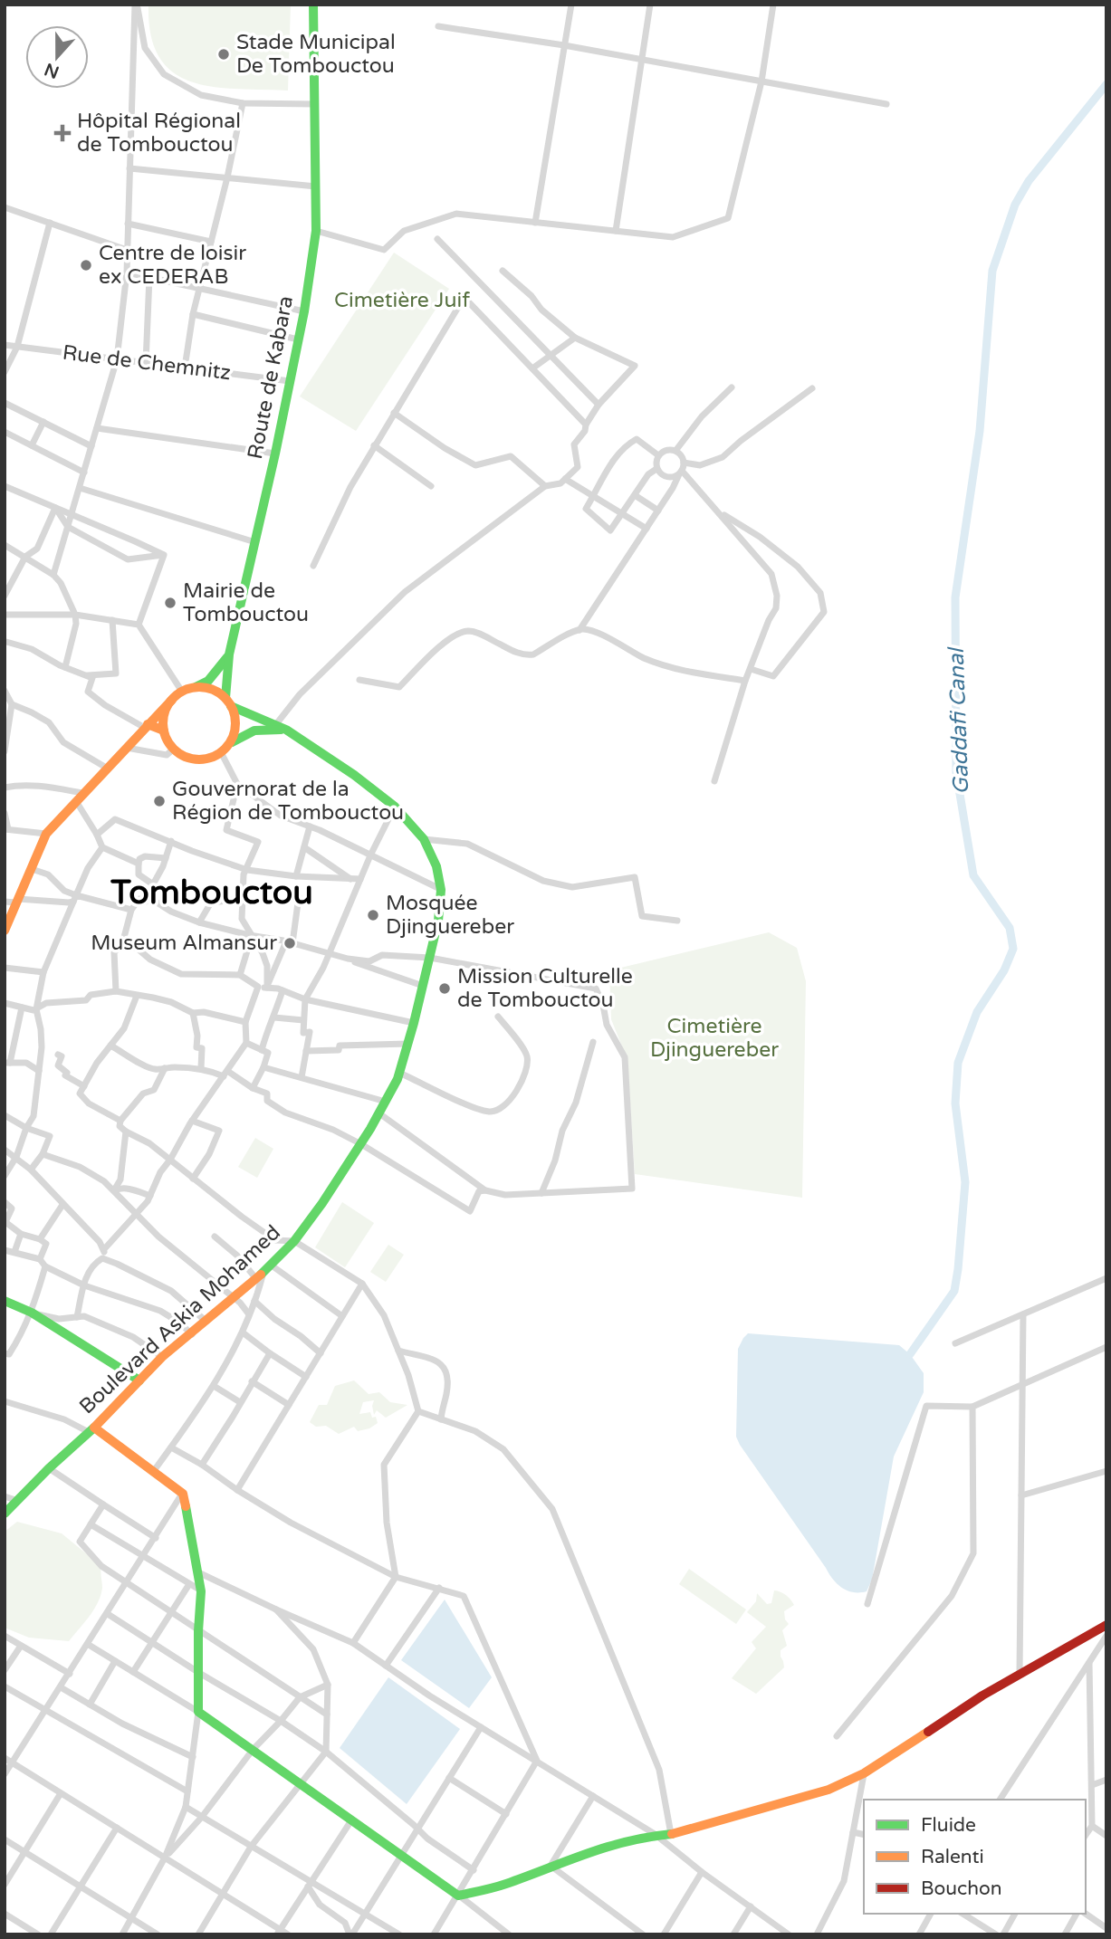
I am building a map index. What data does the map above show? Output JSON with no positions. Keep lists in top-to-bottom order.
{
  "streets": {
    "main road": ["Route de Kabara", "Boulevard Askia Mohamed"],
    "street": ["Rue de Chemnitz"]
  },
  "crossings": [
    ["Rue de Chemnitz", "Route de Kabara"],
    ["Route de Kabara", "Boulevard Askia Mohamed"]
  ],
  "districts": ["Tombouctou"],
  "water": ["Gaddafi Canal"],
  "parks": ["Cimetière Juif", "Cimetière Djinguereber"],
  "places": {
    "other": [
      "Stade Municipal De Tombouctou",
      "Centre de loisir ex CEDERAB",
      "Mairie de Tombouctou",
      "Gouvernorat de la Région de Tombouctou",
      "Mosquée Djinguereber",
      "Museum Almansur",
      "Mission Culturelle de Tombouctou"
    ],
    "health": ["Hôpital Régional de Tombouctou"]
  },
  "legend": ["Fluide", "Ralenti", "Bouchon"],
  "north": "bottom"
}
